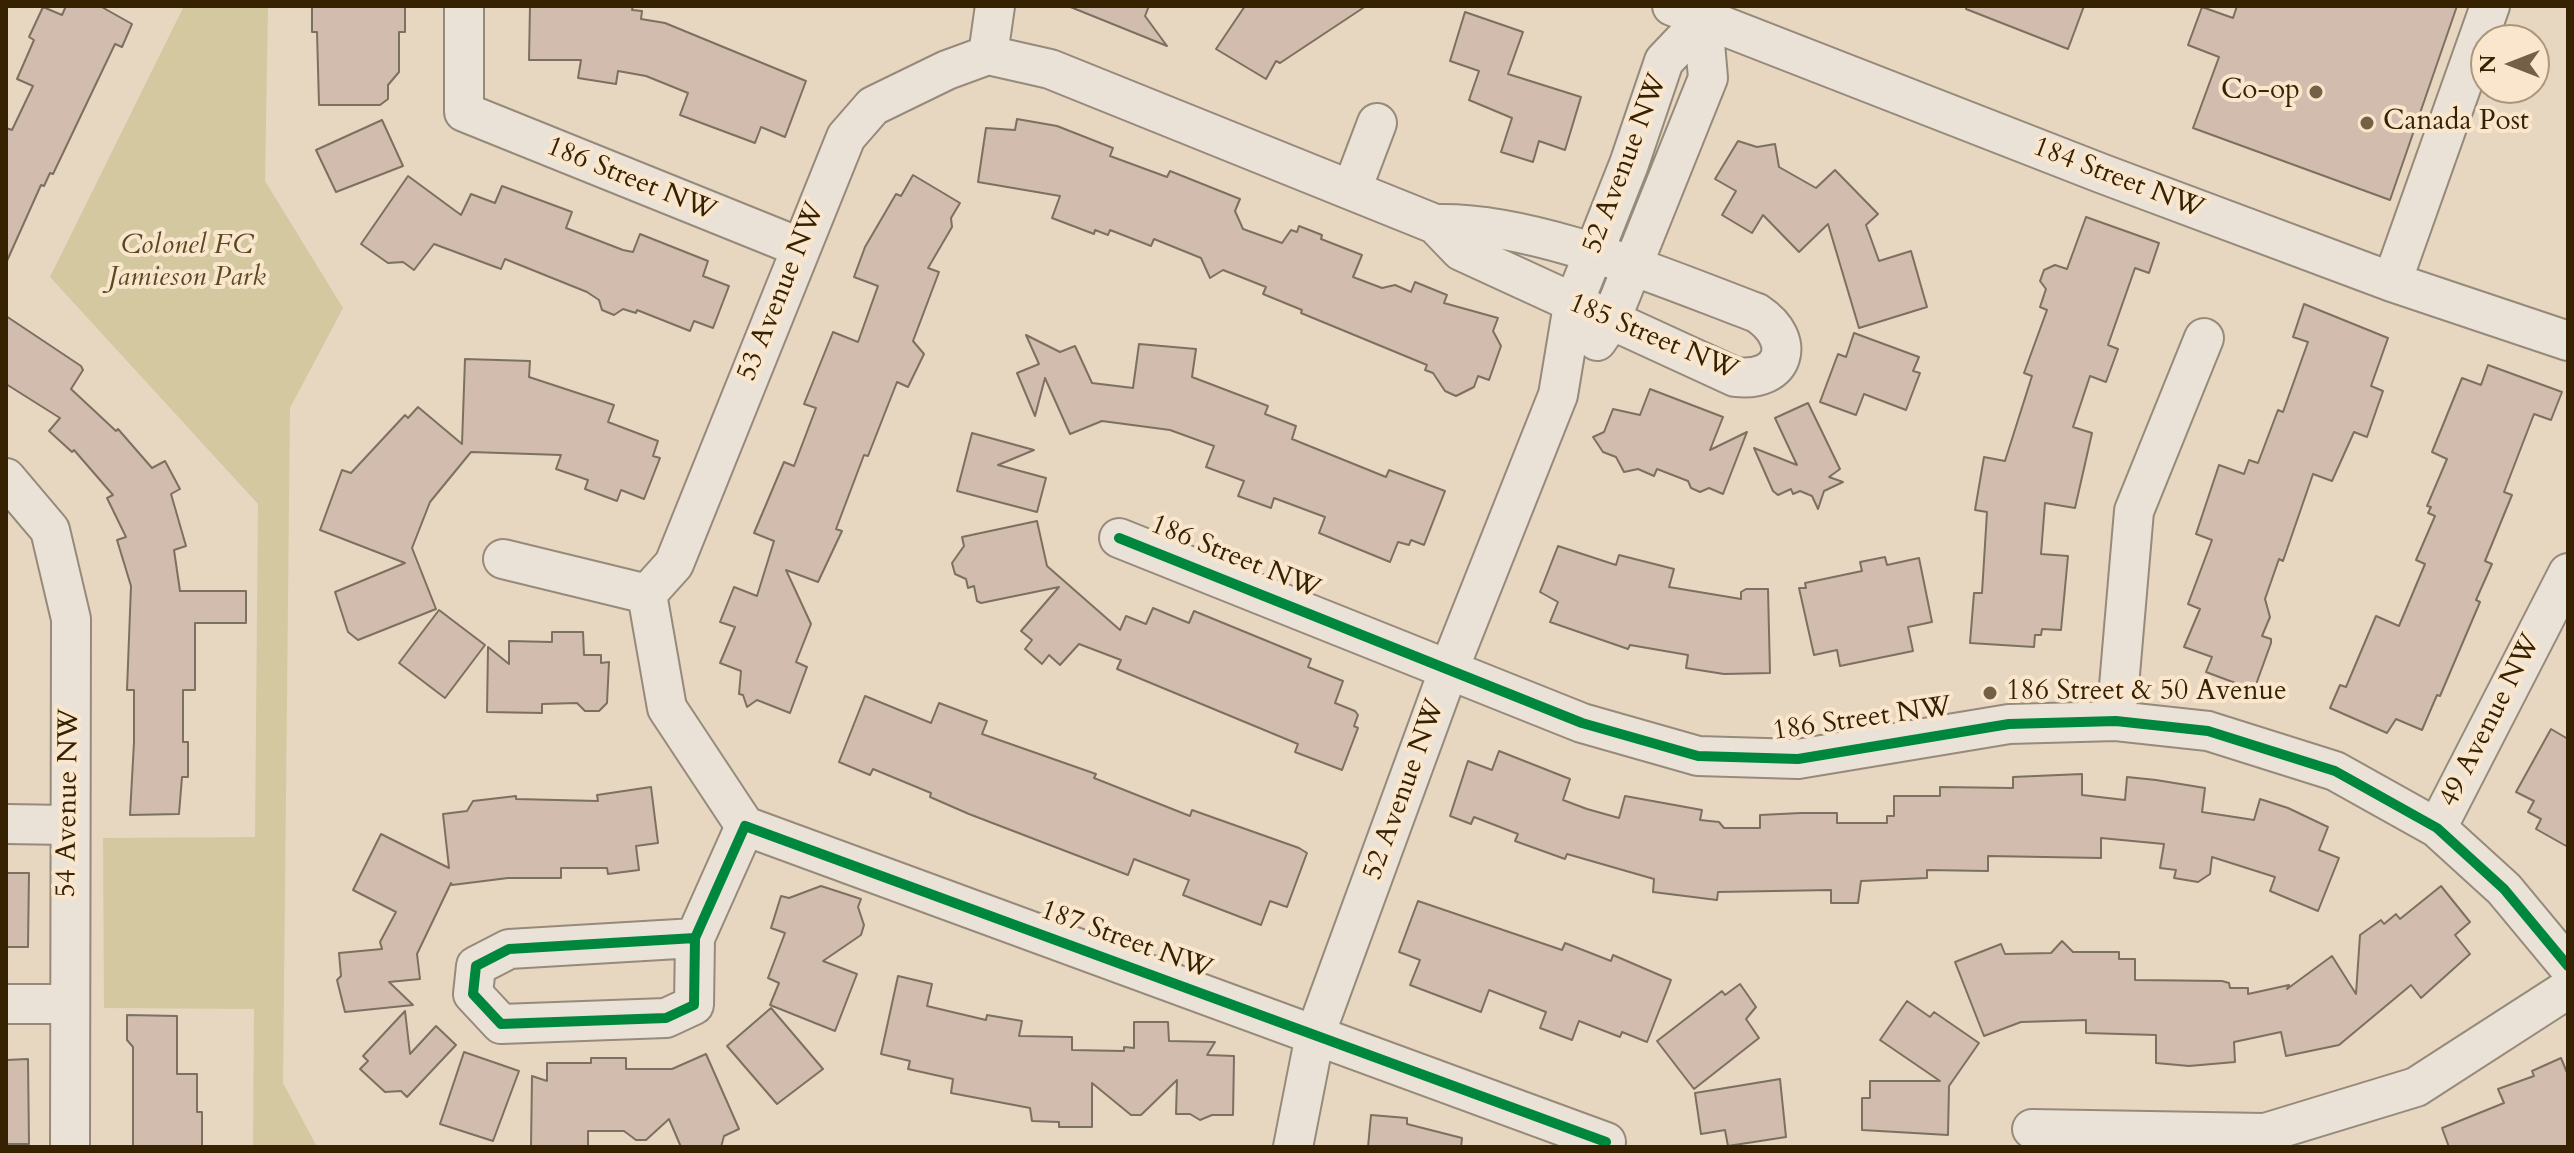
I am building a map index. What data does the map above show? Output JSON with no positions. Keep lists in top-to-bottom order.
{
  "streets": {
    "street": [
      "52 Avenue NW",
      "184 Street NW",
      "186 Street NW",
      "53 Avenue NW",
      "185 Street NW",
      "49 Avenue NW",
      "54 Avenue NW",
      "187 Street NW"
    ]
  },
  "crossings": [
    ["52 Avenue NW", "184 Street NW"],
    ["52 Avenue NW", "186 Street NW"],
    ["52 Avenue NW", "185 Street NW"],
    ["52 Avenue NW", "187 Street NW"],
    ["186 Street NW", "53 Avenue NW"],
    ["186 Street NW", "49 Avenue NW"],
    ["53 Avenue NW", "185 Street NW"]
  ],
  "parks": ["Colonel FC Jamieson Park"],
  "places": ["Co-op", "Canada Post", "186 Street & 50 Avenue"],
  "north": "left"
}
